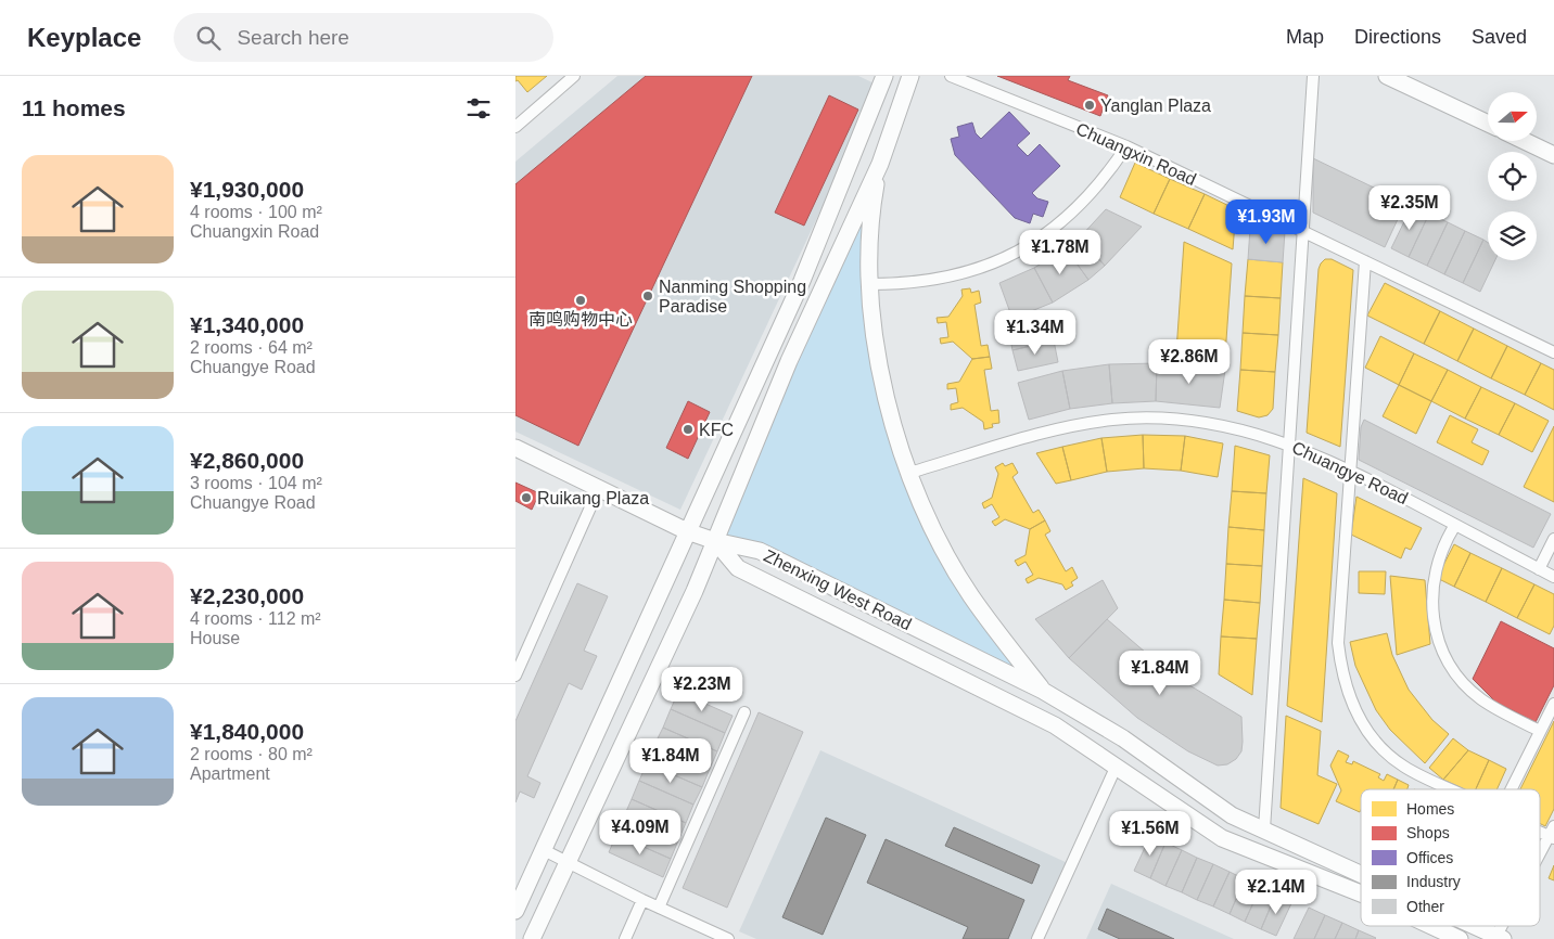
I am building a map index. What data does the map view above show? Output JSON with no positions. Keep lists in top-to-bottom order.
{
  "streets": {
    "main road": ["Zhenxing West Road"],
    "street": ["Chuangxin Road", "Chuangye Road"]
  },
  "places": [
    "Yanglan Plaza",
    "Nanming Shopping Paradise",
    "南鸣购物中心",
    "KFC",
    "Ruikang Plaza"
  ],
  "legend": [
    "Homes",
    "Shops",
    "Offices",
    "Industry",
    "Other"
  ],
  "north": "right",
  "page": {
    "header": "Keyplace",
    "search": "Search here",
    "nav": ["Map", "Directions", "Saved"],
    "heading": "11 homes",
    "list": [
      {
        "name": "¥1,930,000",
        "note": "4 rooms · 100 m² · Chuangxin Road"
      },
      {
        "name": "¥1,340,000",
        "note": "2 rooms · 64 m² · Chuangye Road"
      },
      {
        "name": "¥2,860,000",
        "note": "3 rooms · 104 m² · Chuangye Road"
      },
      {
        "name": "¥2,230,000",
        "note": "4 rooms · 112 m² · House"
      },
      {
        "name": "¥1,840,000",
        "note": "2 rooms · 80 m² · Apartment"
      }
    ],
    "price": [
      "¥2.35M",
      "¥1.93M",
      "¥1.78M",
      "¥1.34M",
      "¥2.86M",
      "¥1.84M",
      "¥2.23M",
      "¥1.84M",
      "¥4.09M",
      "¥1.56M",
      "¥2.14M"
    ]
  }
}
